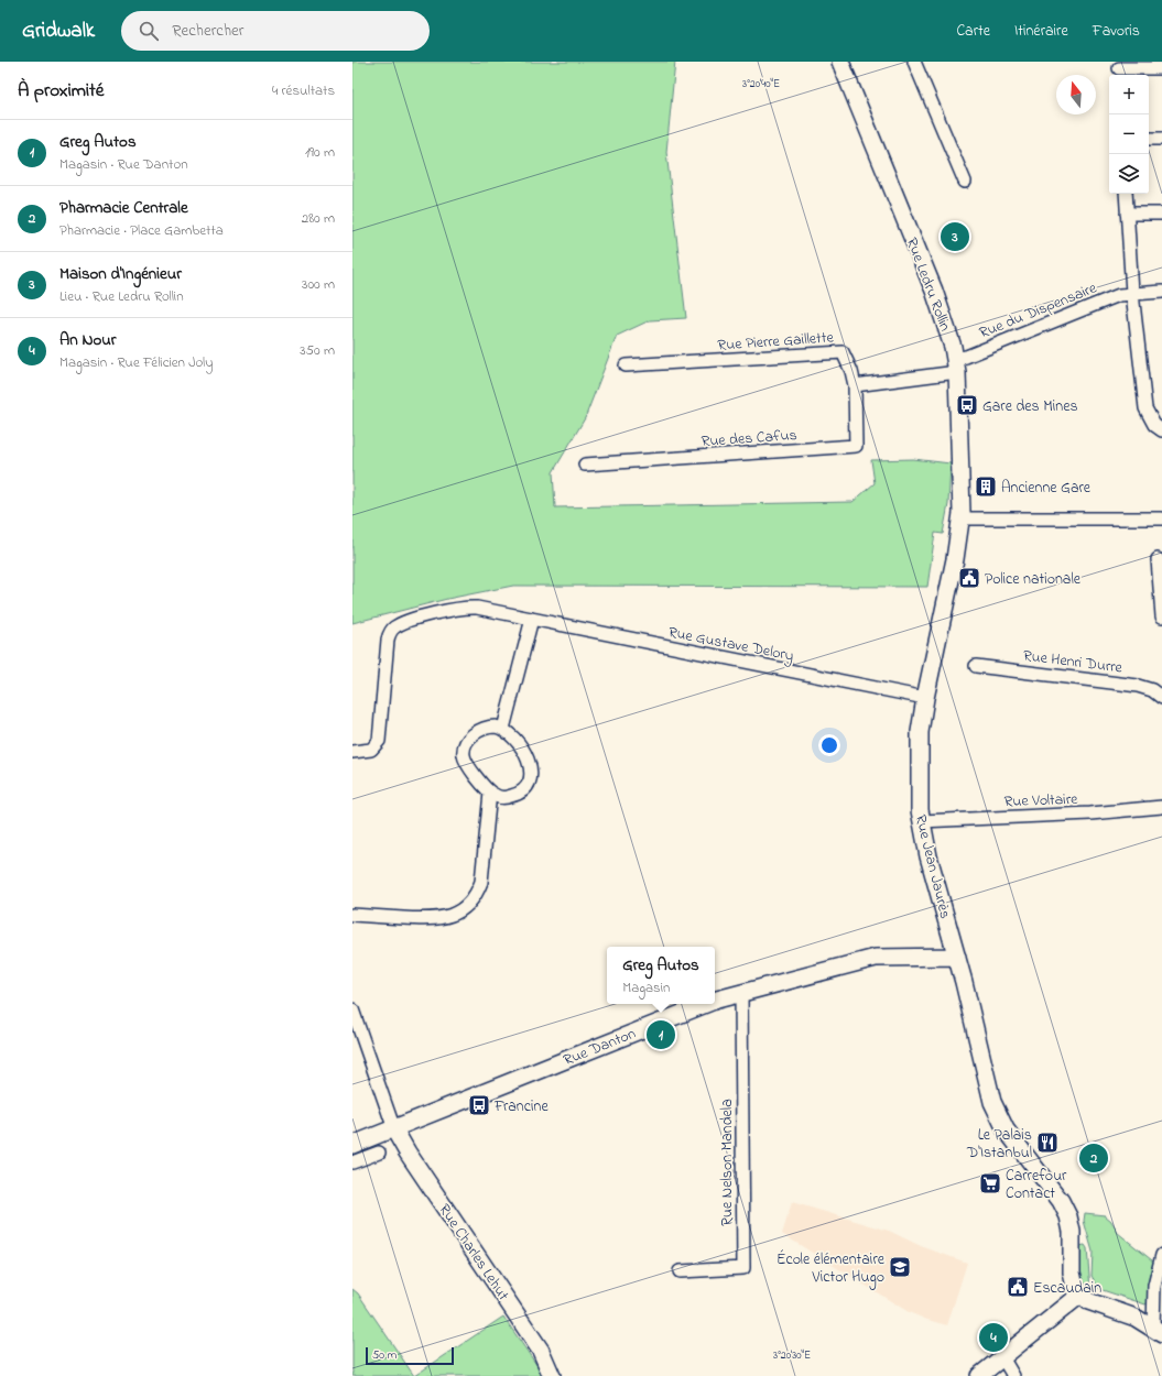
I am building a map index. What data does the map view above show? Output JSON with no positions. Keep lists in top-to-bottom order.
{
  "streets": {
    "street": [
      "Rue Ledru Rollin",
      "Rue du Dispensaire",
      "Rue Pierre Gaillette",
      "Rue des Cafus",
      "Rue Gustave Delory",
      "Rue Henri Durre",
      "Rue Voltaire",
      "Rue Jean Jaurès",
      "Rue Danton",
      "Rue Nelson Mandela",
      "Rue Charles Lehut"
    ]
  },
  "crossings": [
    ["Rue Ledru Rollin", "Rue du Dispensaire"],
    ["Rue Ledru Rollin", "Rue Jean Jaurès"],
    ["Rue Pierre Gaillette", "Rue des Cafus"],
    ["Rue Gustave Delory", "Rue Jean Jaurès"],
    ["Rue Voltaire", "Rue Jean Jaurès"],
    ["Rue Jean Jaurès", "Rue Danton"],
    ["Rue Danton", "Rue Nelson Mandela"],
    ["Rue Danton", "Rue Charles Lehut"]
  ],
  "places": {
    "bus stop": ["Gare des Mines", "Francine"],
    "building": ["Ancienne Gare"],
    "public building": ["Police nationale", "Escaudain"],
    "restaurant": ["Le Palais D'Istanbul"],
    "supermarket": ["Carrefour Contact"],
    "school or university": ["École élémentaire Victor Hugo"]
  },
  "scale_bar": "50 m",
  "north": "top",
  "page": {
    "header": "Gridwalk",
    "search": "Rechercher",
    "nav": ["Carte", "Itinéraire", "Favoris"],
    "heading": ["À proximité", "4 résultats"],
    "map_buttons": ["+", "−"],
    "list": [
      {
        "mark": "1",
        "name": "Greg Autos",
        "note": "Magasin · Rue Danton",
        "value": "190 m"
      },
      {
        "mark": "2",
        "name": "Pharmacie Centrale",
        "note": "Pharmacie · Place Gambetta",
        "value": "280 m"
      },
      {
        "mark": "3",
        "name": "Maison d'Ingénieur",
        "note": "Lieu · Rue Ledru Rollin",
        "value": "300 m"
      },
      {
        "mark": "4",
        "name": "An Nour",
        "note": "Magasin · Rue Félicien Joly",
        "value": "350 m"
      }
    ],
    "pins": [
      "3",
      "1",
      "2",
      "4"
    ],
    "popup": ["Greg Autos", "Magasin"],
    "scale": "50 m"
  },
  "coordinates": ["3°20'40\"E", "3°20'30\"E"]
}
